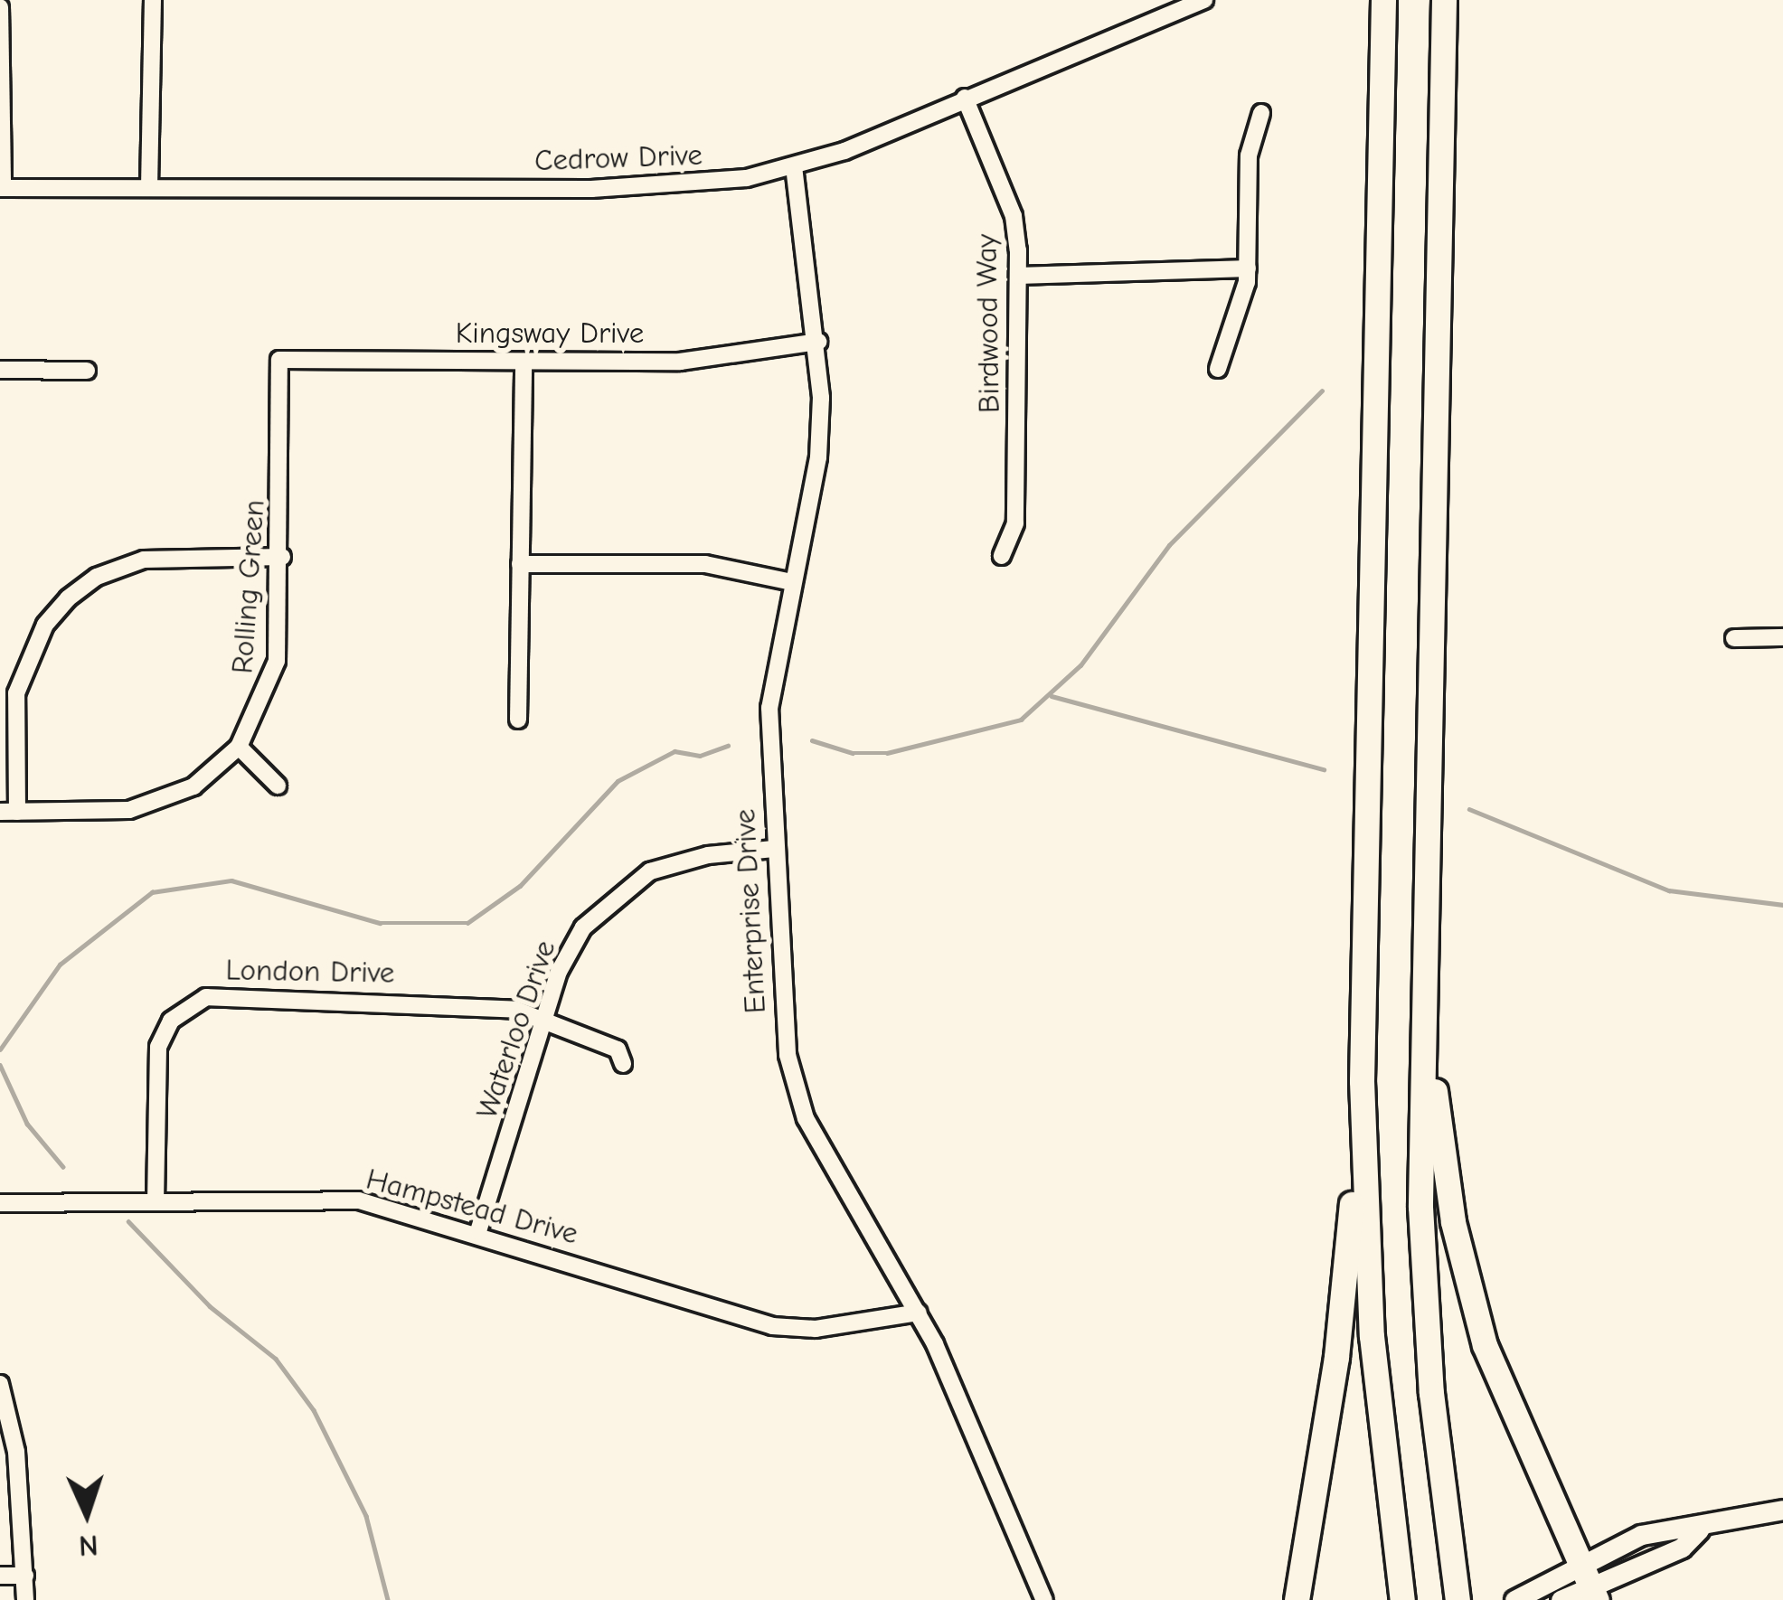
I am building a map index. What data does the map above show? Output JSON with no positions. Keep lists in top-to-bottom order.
{
  "streets": {
    "street": [
      "Cedrow Drive",
      "Birdwood Way",
      "Kingsway Drive",
      "Rolling Green",
      "Enterprise Drive",
      "London Drive",
      "Waterloo Drive",
      "Hampstead Drive"
    ]
  },
  "crossings": [
    ["Cedrow Drive", "Birdwood Way"],
    ["Cedrow Drive", "Enterprise Drive"],
    ["Kingsway Drive", "Rolling Green"],
    ["Kingsway Drive", "Enterprise Drive"],
    ["Enterprise Drive", "Waterloo Drive"],
    ["Enterprise Drive", "Hampstead Drive"],
    ["London Drive", "Waterloo Drive"],
    ["London Drive", "Hampstead Drive"],
    ["Waterloo Drive", "Hampstead Drive"]
  ],
  "north": "bottom"
}
